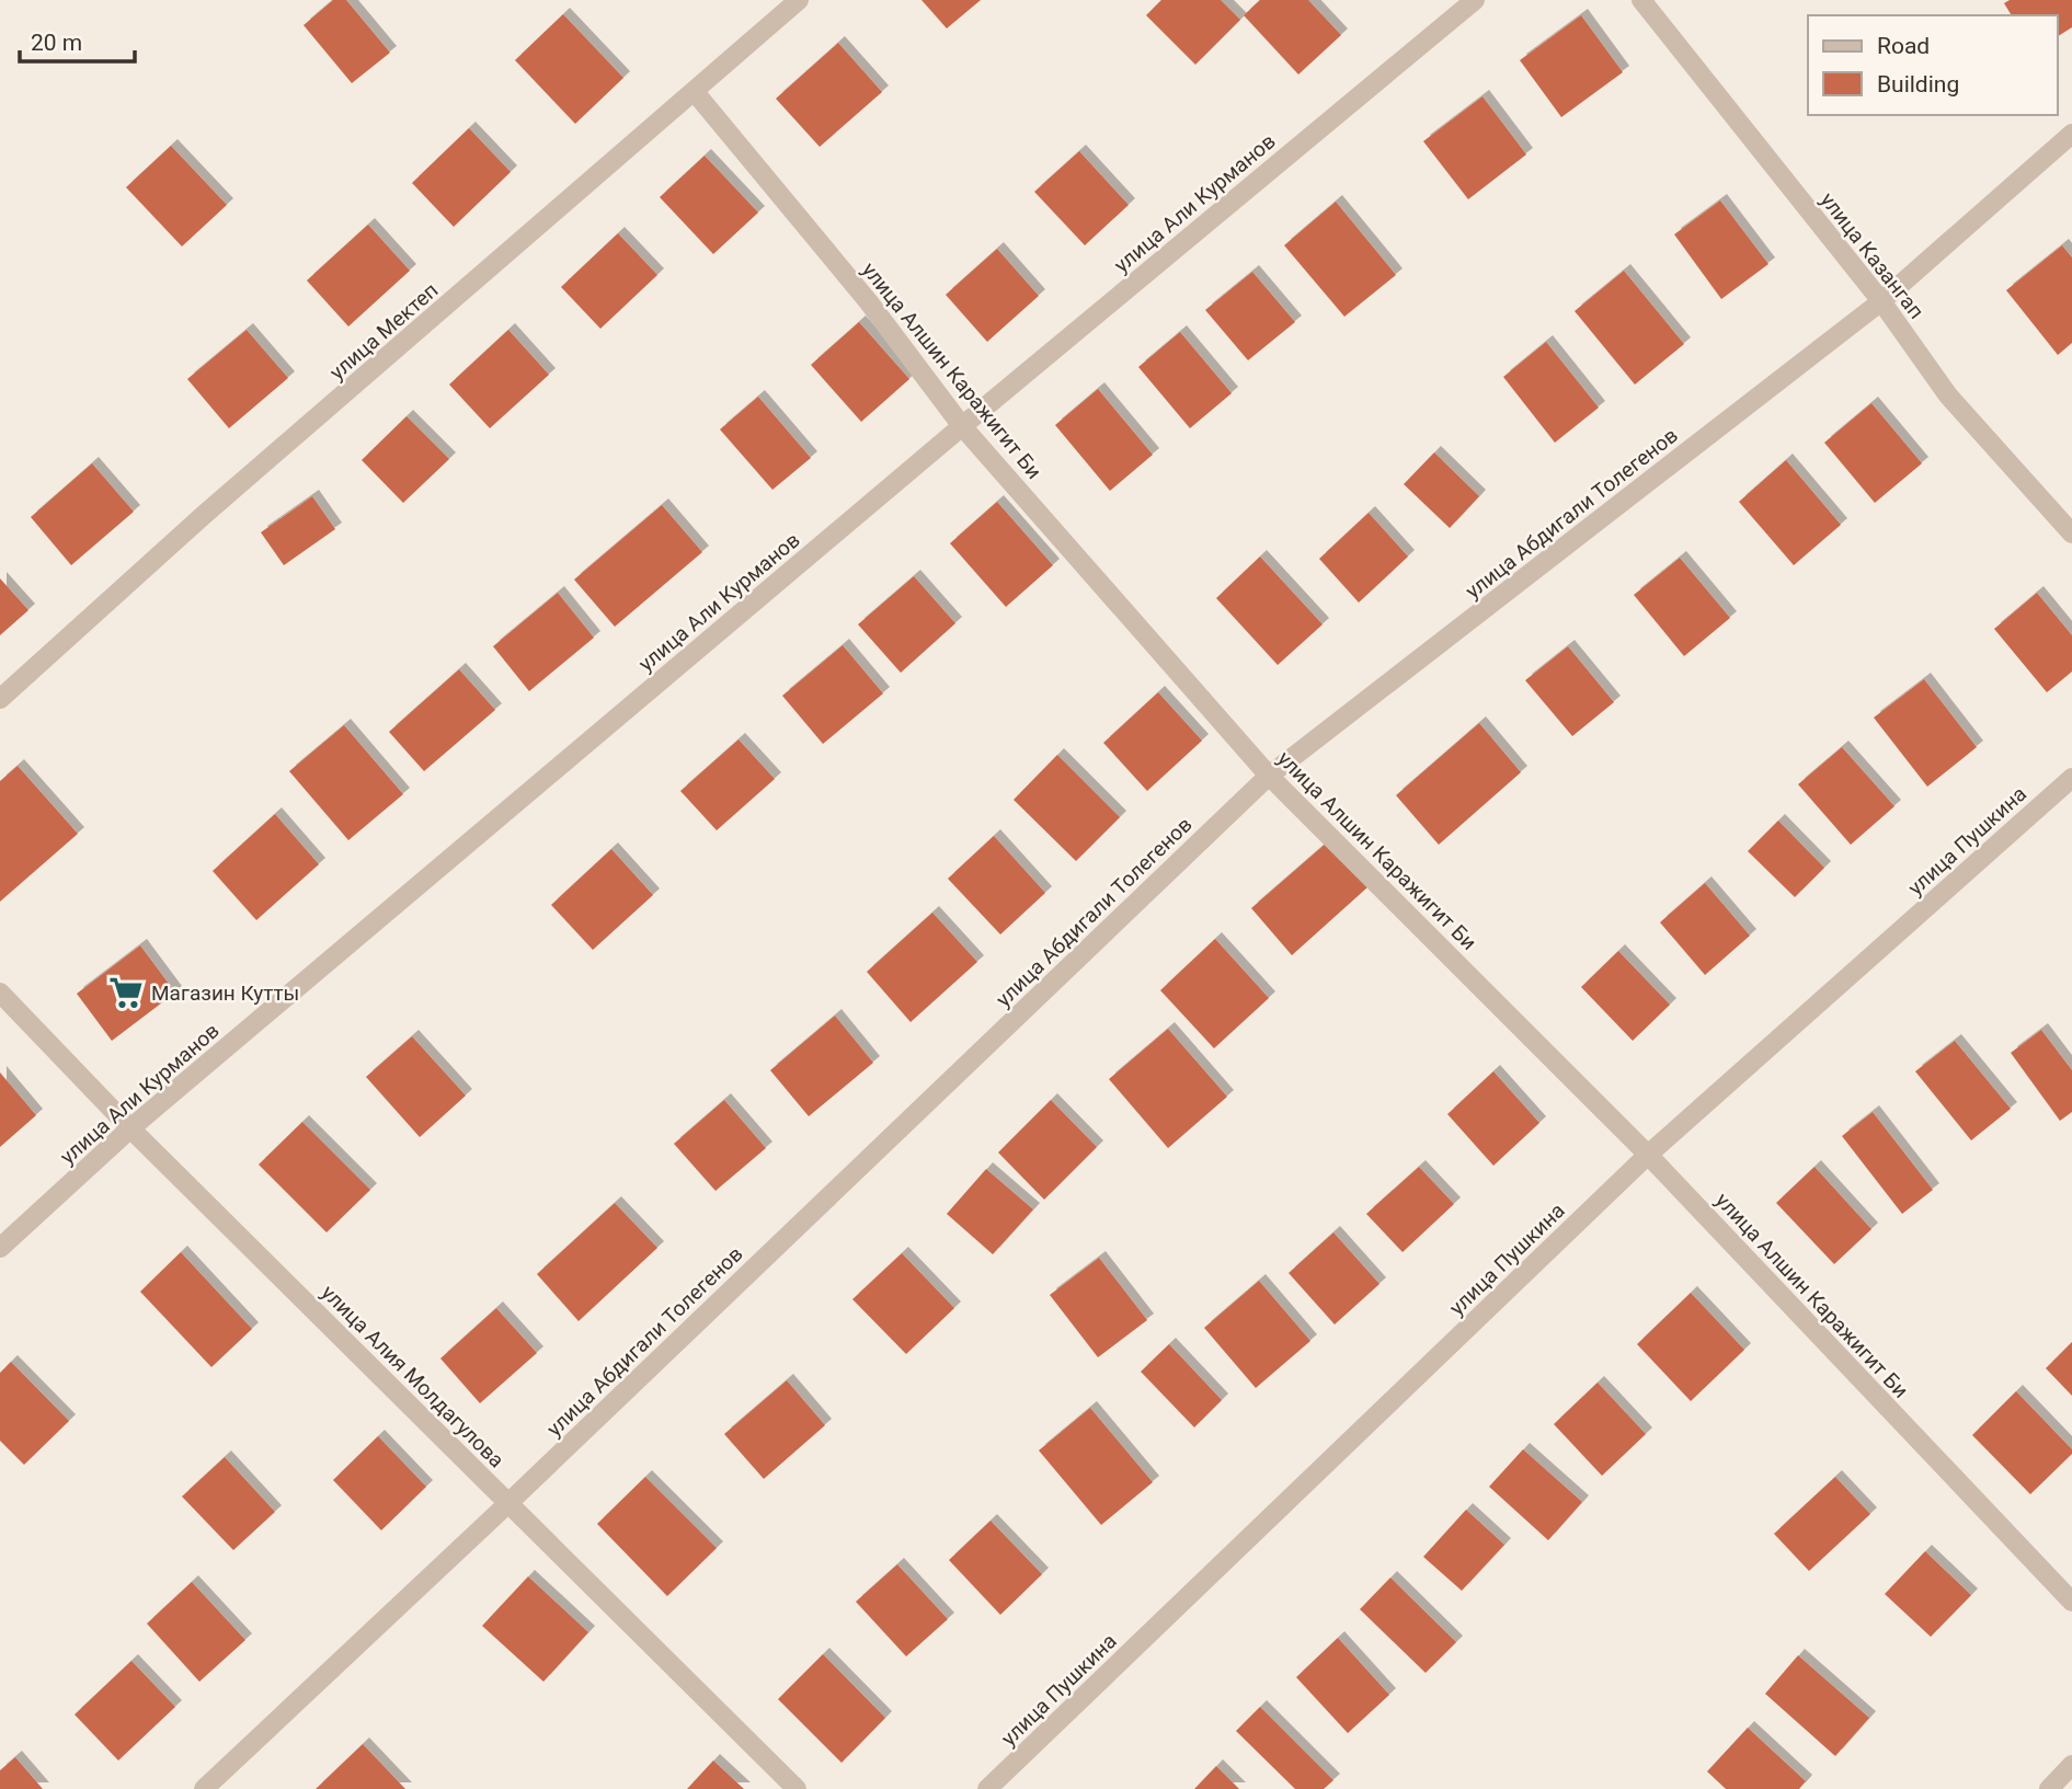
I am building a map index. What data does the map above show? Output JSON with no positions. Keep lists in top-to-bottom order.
{
  "streets": {
    "street": [
      "улица Али Курманов",
      "улица Казангап",
      "улица Мектеп",
      "улица Алшин Каражигит Би",
      "улица Абдигали Толегенов",
      "улица Пушкина",
      "улица Алия Молдагулова"
    ]
  },
  "crossings": [
    ["улица Али Курманов", "улица Алшин Каражигит Би"],
    ["улица Али Курманов", "улица Алия Молдагулова"],
    ["улица Казангап", "улица Абдигали Толегенов"],
    ["улица Мектеп", "улица Алшин Каражигит Би"],
    ["улица Алшин Каражигит Би", "улица Абдигали Толегенов"],
    ["улица Алшин Каражигит Би", "улица Пушкина"],
    ["улица Абдигали Толегенов", "улица Алия Молдагулова"]
  ],
  "places": {
    "supermarket": ["Магазин Кутты"]
  },
  "legend": ["Road", "Building"],
  "scale_bar": "20 m"
}
